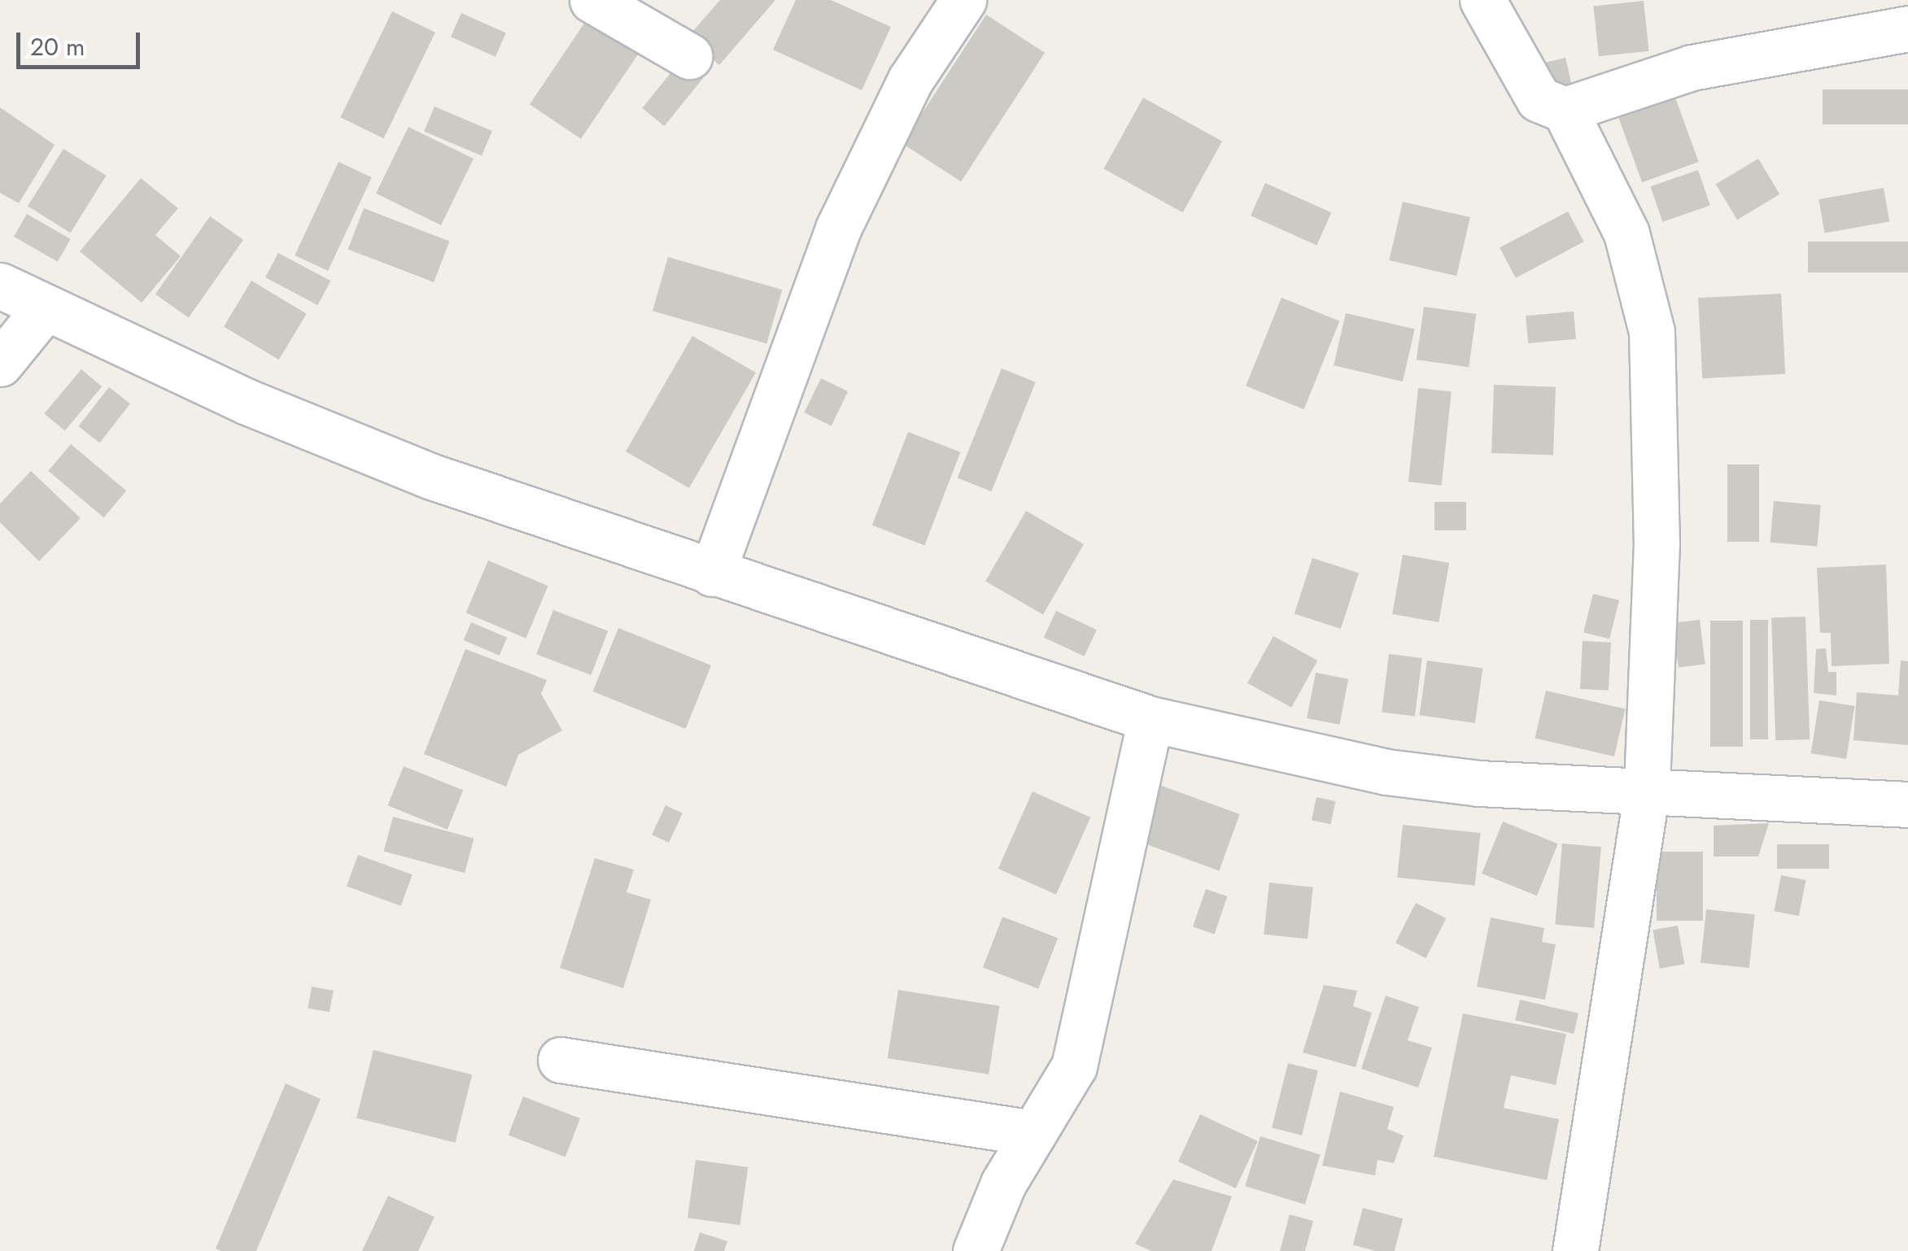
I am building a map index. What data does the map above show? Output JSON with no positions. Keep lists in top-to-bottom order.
{
  "scale_bar": "20 m"
}
